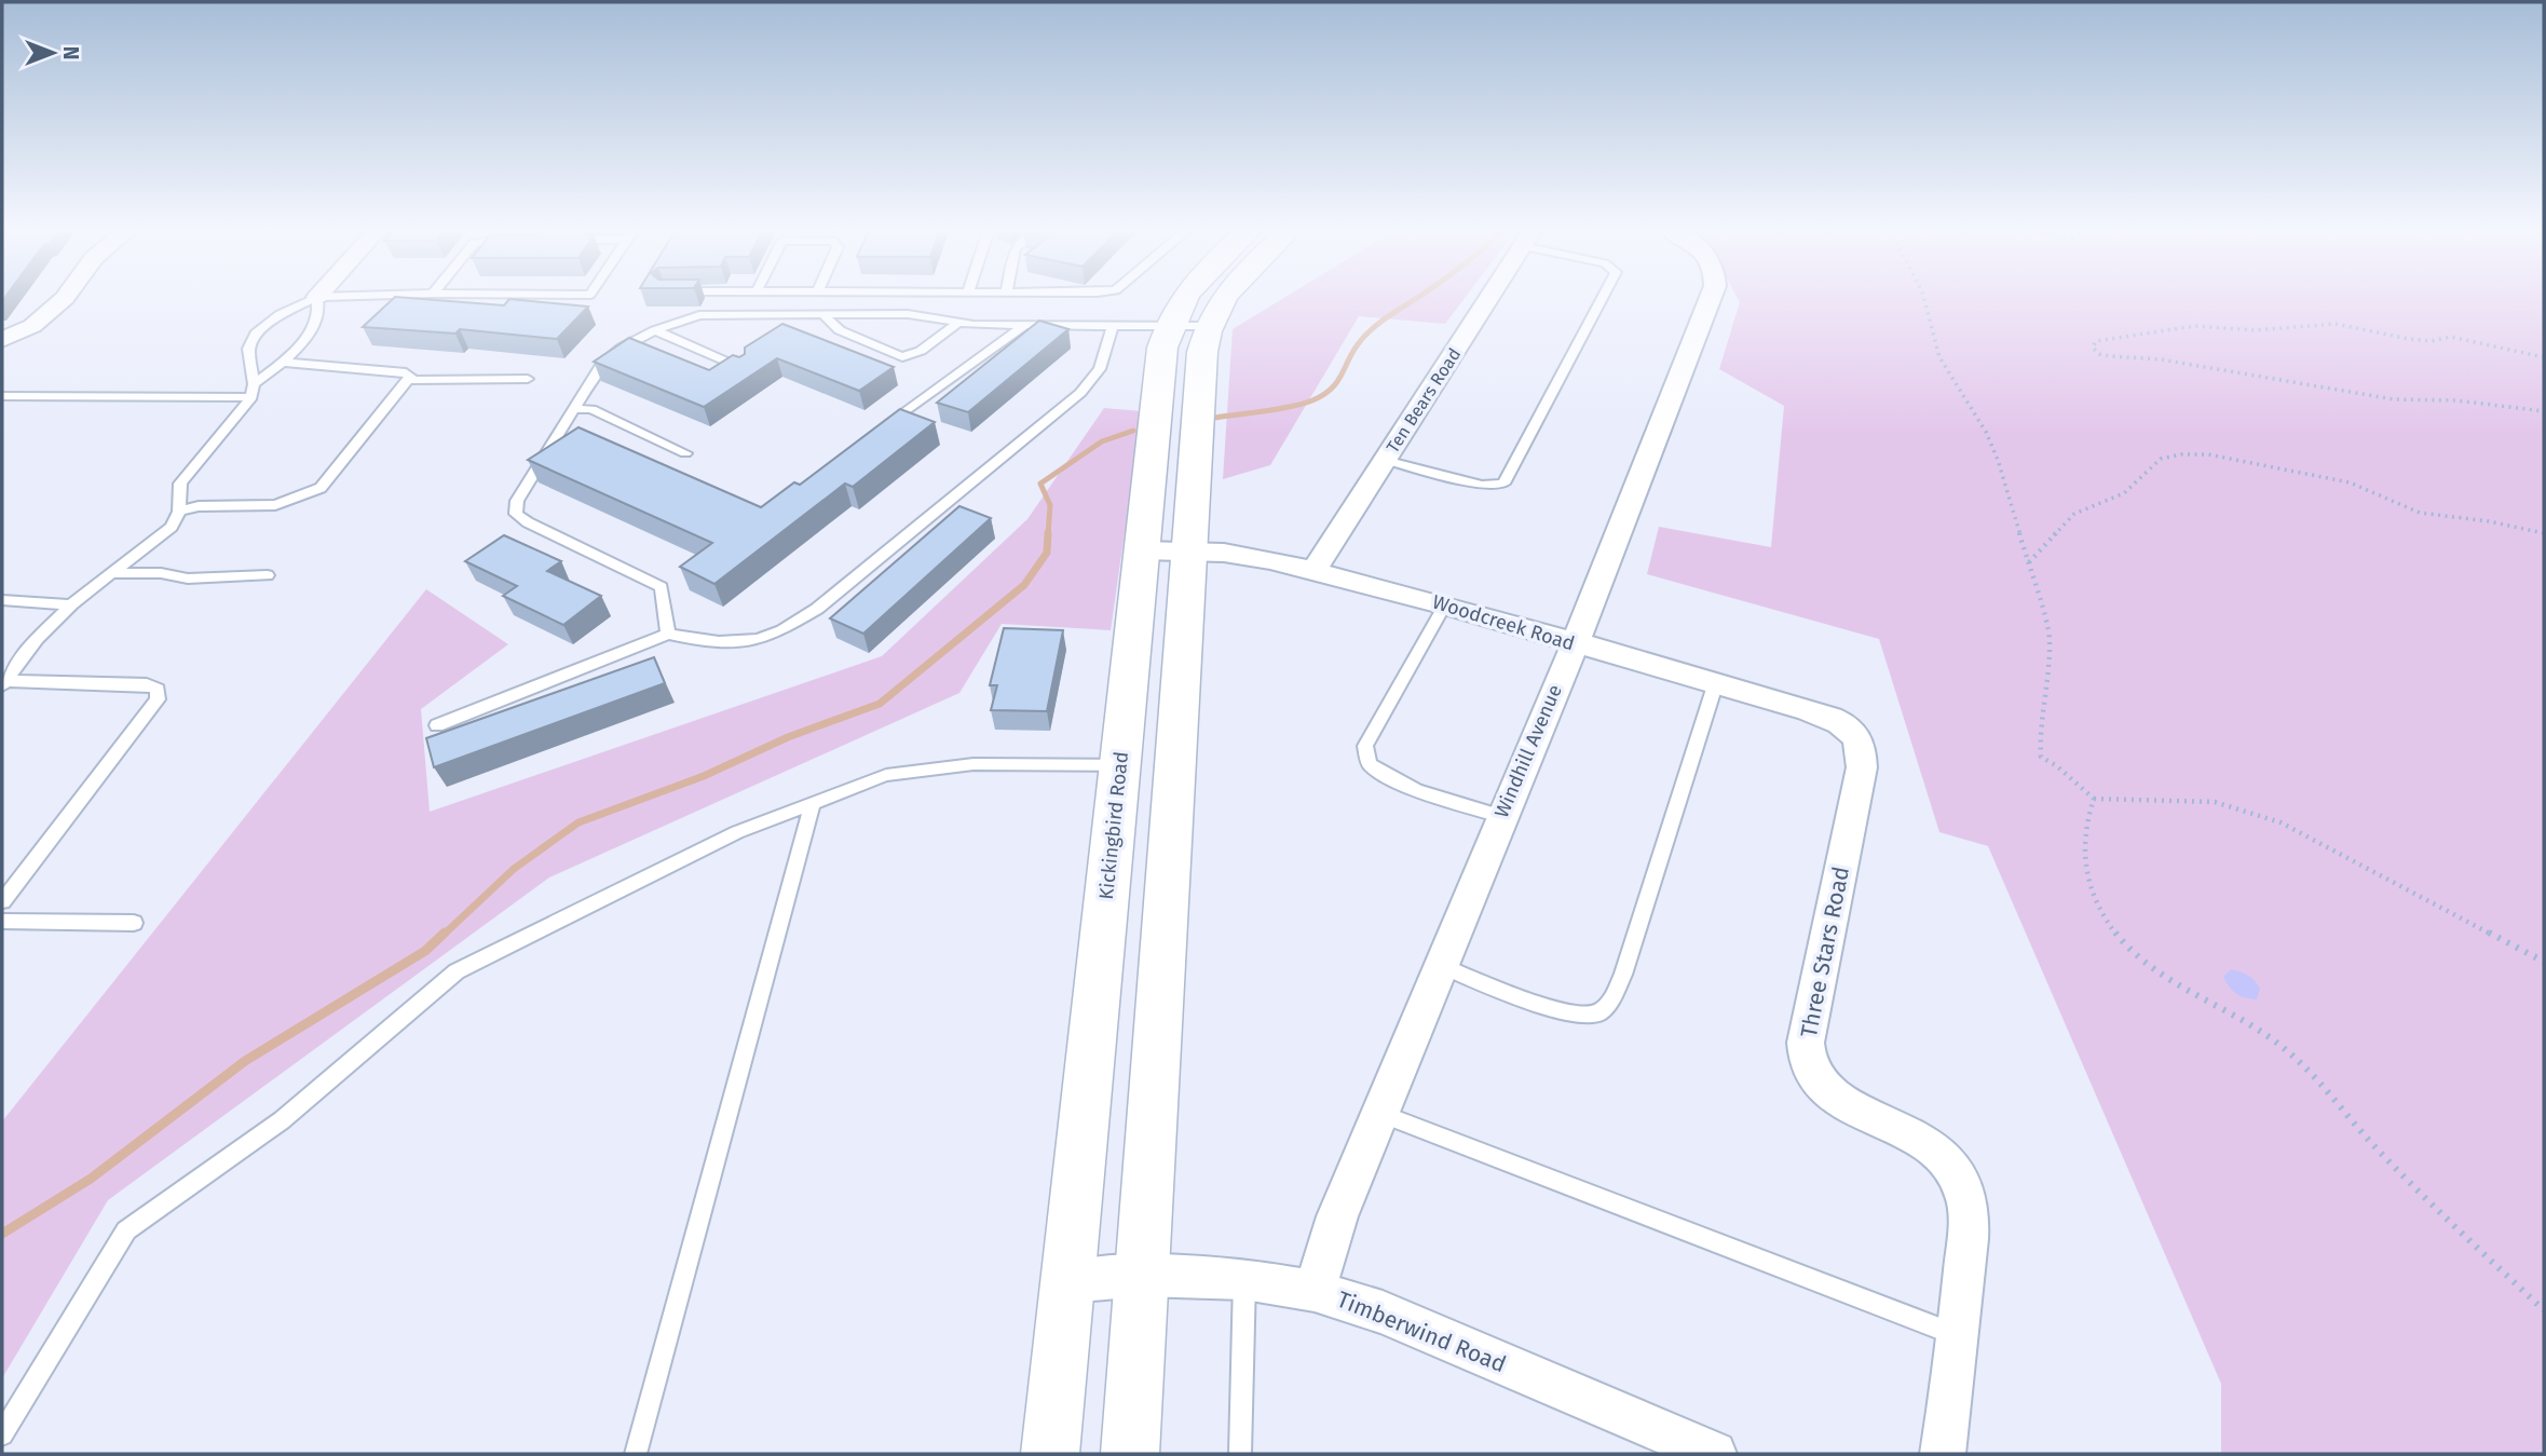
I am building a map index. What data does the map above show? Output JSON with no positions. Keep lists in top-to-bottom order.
{
  "streets": {
    "street": [
      "Ten Bears Road",
      "Woodcreek Road",
      "Windhill Avenue",
      "Kickingbird Road",
      "Three Stars Road",
      "Timberwind Road"
    ]
  },
  "crossings": [
    ["Ten Bears Road", "Woodcreek Road"],
    ["Woodcreek Road", "Windhill Avenue"],
    ["Woodcreek Road", "Kickingbird Road"],
    ["Woodcreek Road", "Three Stars Road"],
    ["Windhill Avenue", "Timberwind Road"],
    ["Kickingbird Road", "Timberwind Road"]
  ],
  "north": "right"
}
